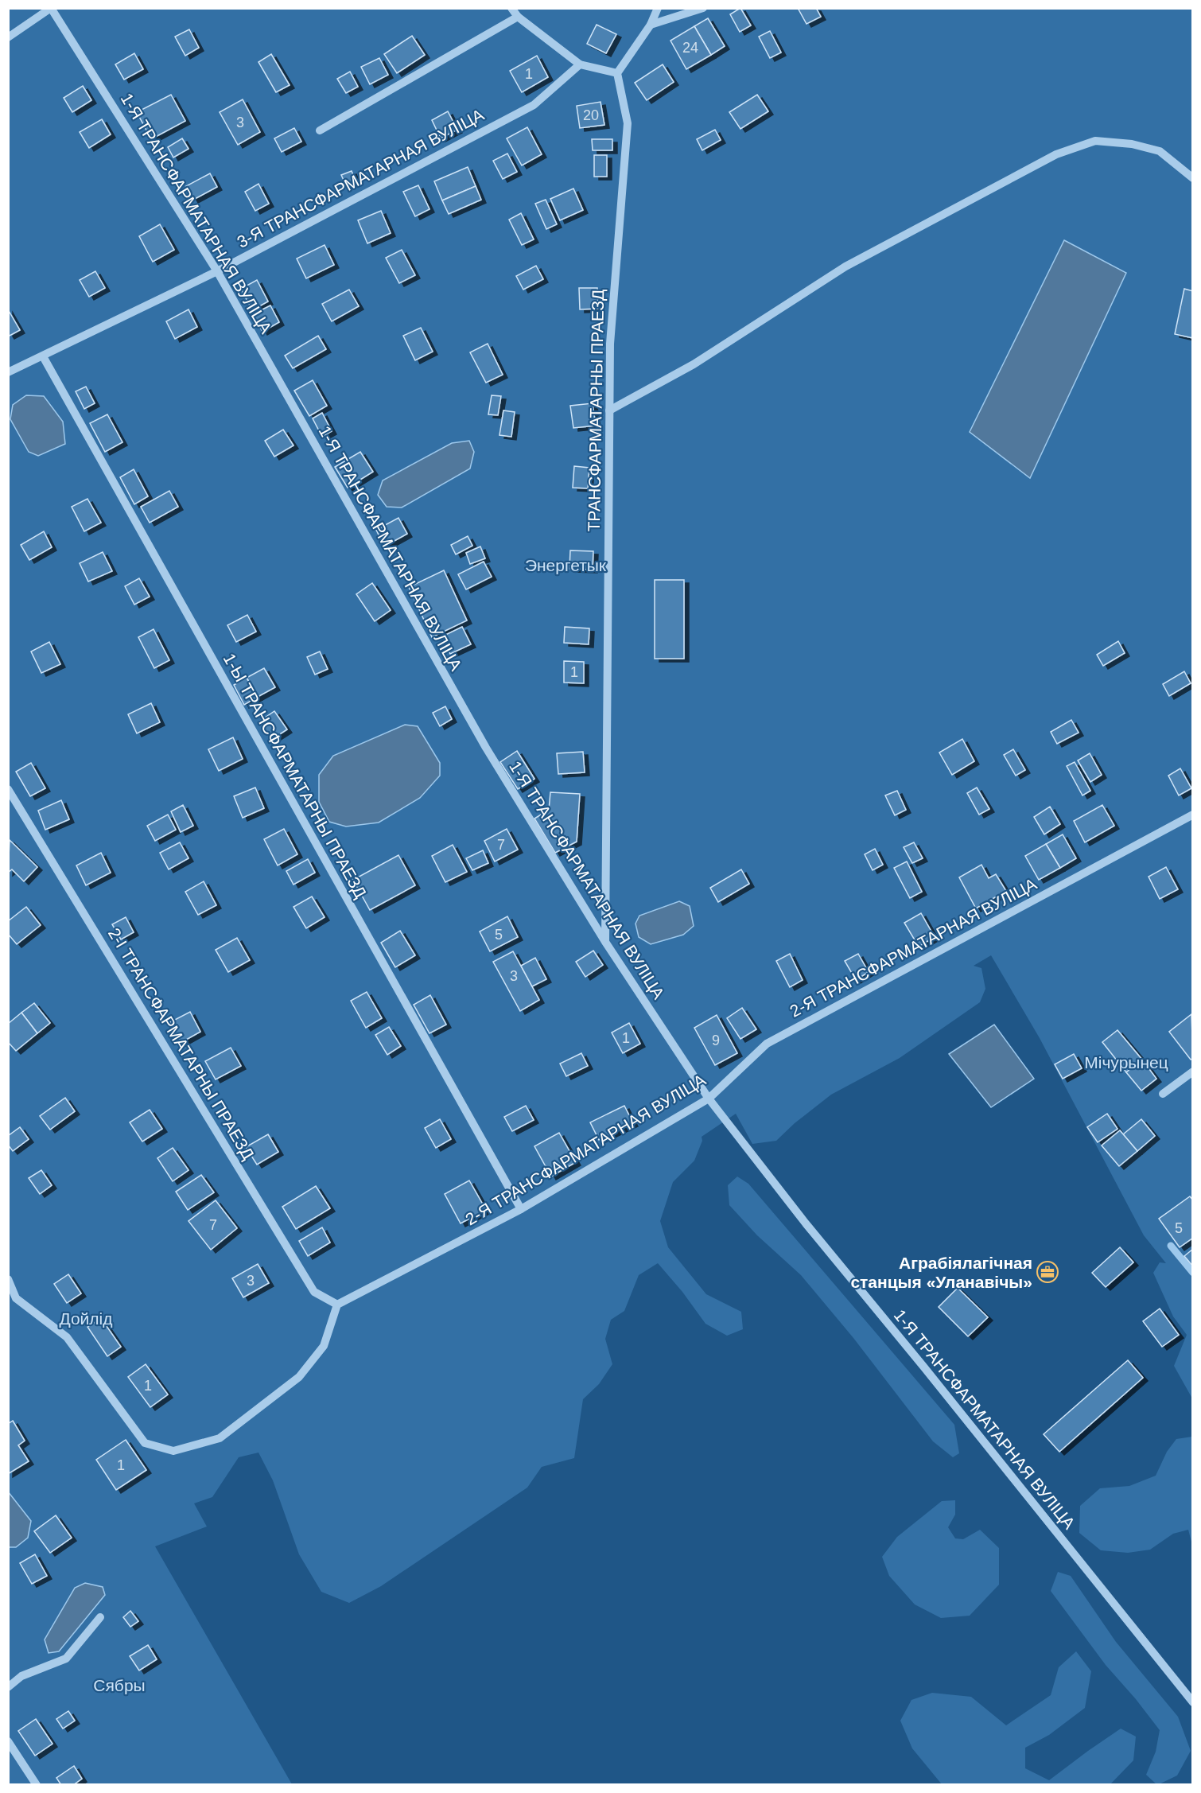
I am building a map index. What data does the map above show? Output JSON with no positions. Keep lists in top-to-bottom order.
{
  "streets": {
    "lane": [
      "3-Я ТРАНСФАРМАТАРНАЯ ВУЛІЦА",
      "1-Я ТРАНСФАРМАТАРНАЯ ВУЛІЦА",
      "ТРАНСФАРМАТАРНЫ ПРАЕЗД",
      "1-Ы ТРАНСФАРМАТАРНЫ ПРАЕЗД",
      "2-Я ТРАНСФАРМАТАРНАЯ ВУЛІЦА",
      "2-І ТРАНСФАРМАТАРНЫ ПРАЕЗД"
    ]
  },
  "crossings": [
    ["3-Я ТРАНСФАРМАТАРНАЯ ВУЛІЦА", "1-Я ТРАНСФАРМАТАРНАЯ ВУЛІЦА"],
    ["3-Я ТРАНСФАРМАТАРНАЯ ВУЛІЦА", "1-Ы ТРАНСФАРМАТАРНЫ ПРАЕЗД"],
    ["1-Я ТРАНСФАРМАТАРНАЯ ВУЛІЦА", "ТРАНСФАРМАТАРНЫ ПРАЕЗД"],
    ["1-Я ТРАНСФАРМАТАРНАЯ ВУЛІЦА", "2-Я ТРАНСФАРМАТАРНАЯ ВУЛІЦА"],
    ["1-Ы ТРАНСФАРМАТАРНЫ ПРАЕЗД", "2-Я ТРАНСФАРМАТАРНАЯ ВУЛІЦА"],
    ["2-Я ТРАНСФАРМАТАРНАЯ ВУЛІЦА", "2-І ТРАНСФАРМАТАРНЫ ПРАЕЗД"]
  ],
  "parks": [
    "Энергетык",
    "Мічурынец",
    "Дойлід",
    "Сябры"
  ],
  "places": {
    "office": ["Аграбіялагічная станцыя «Уланавічы»"]
  },
  "house_numbers": [
    "24",
    "1",
    "20",
    "3",
    "1",
    "7",
    "5",
    "3",
    "1",
    "9",
    "7",
    "5",
    "3",
    "1",
    "1"
  ]
}
